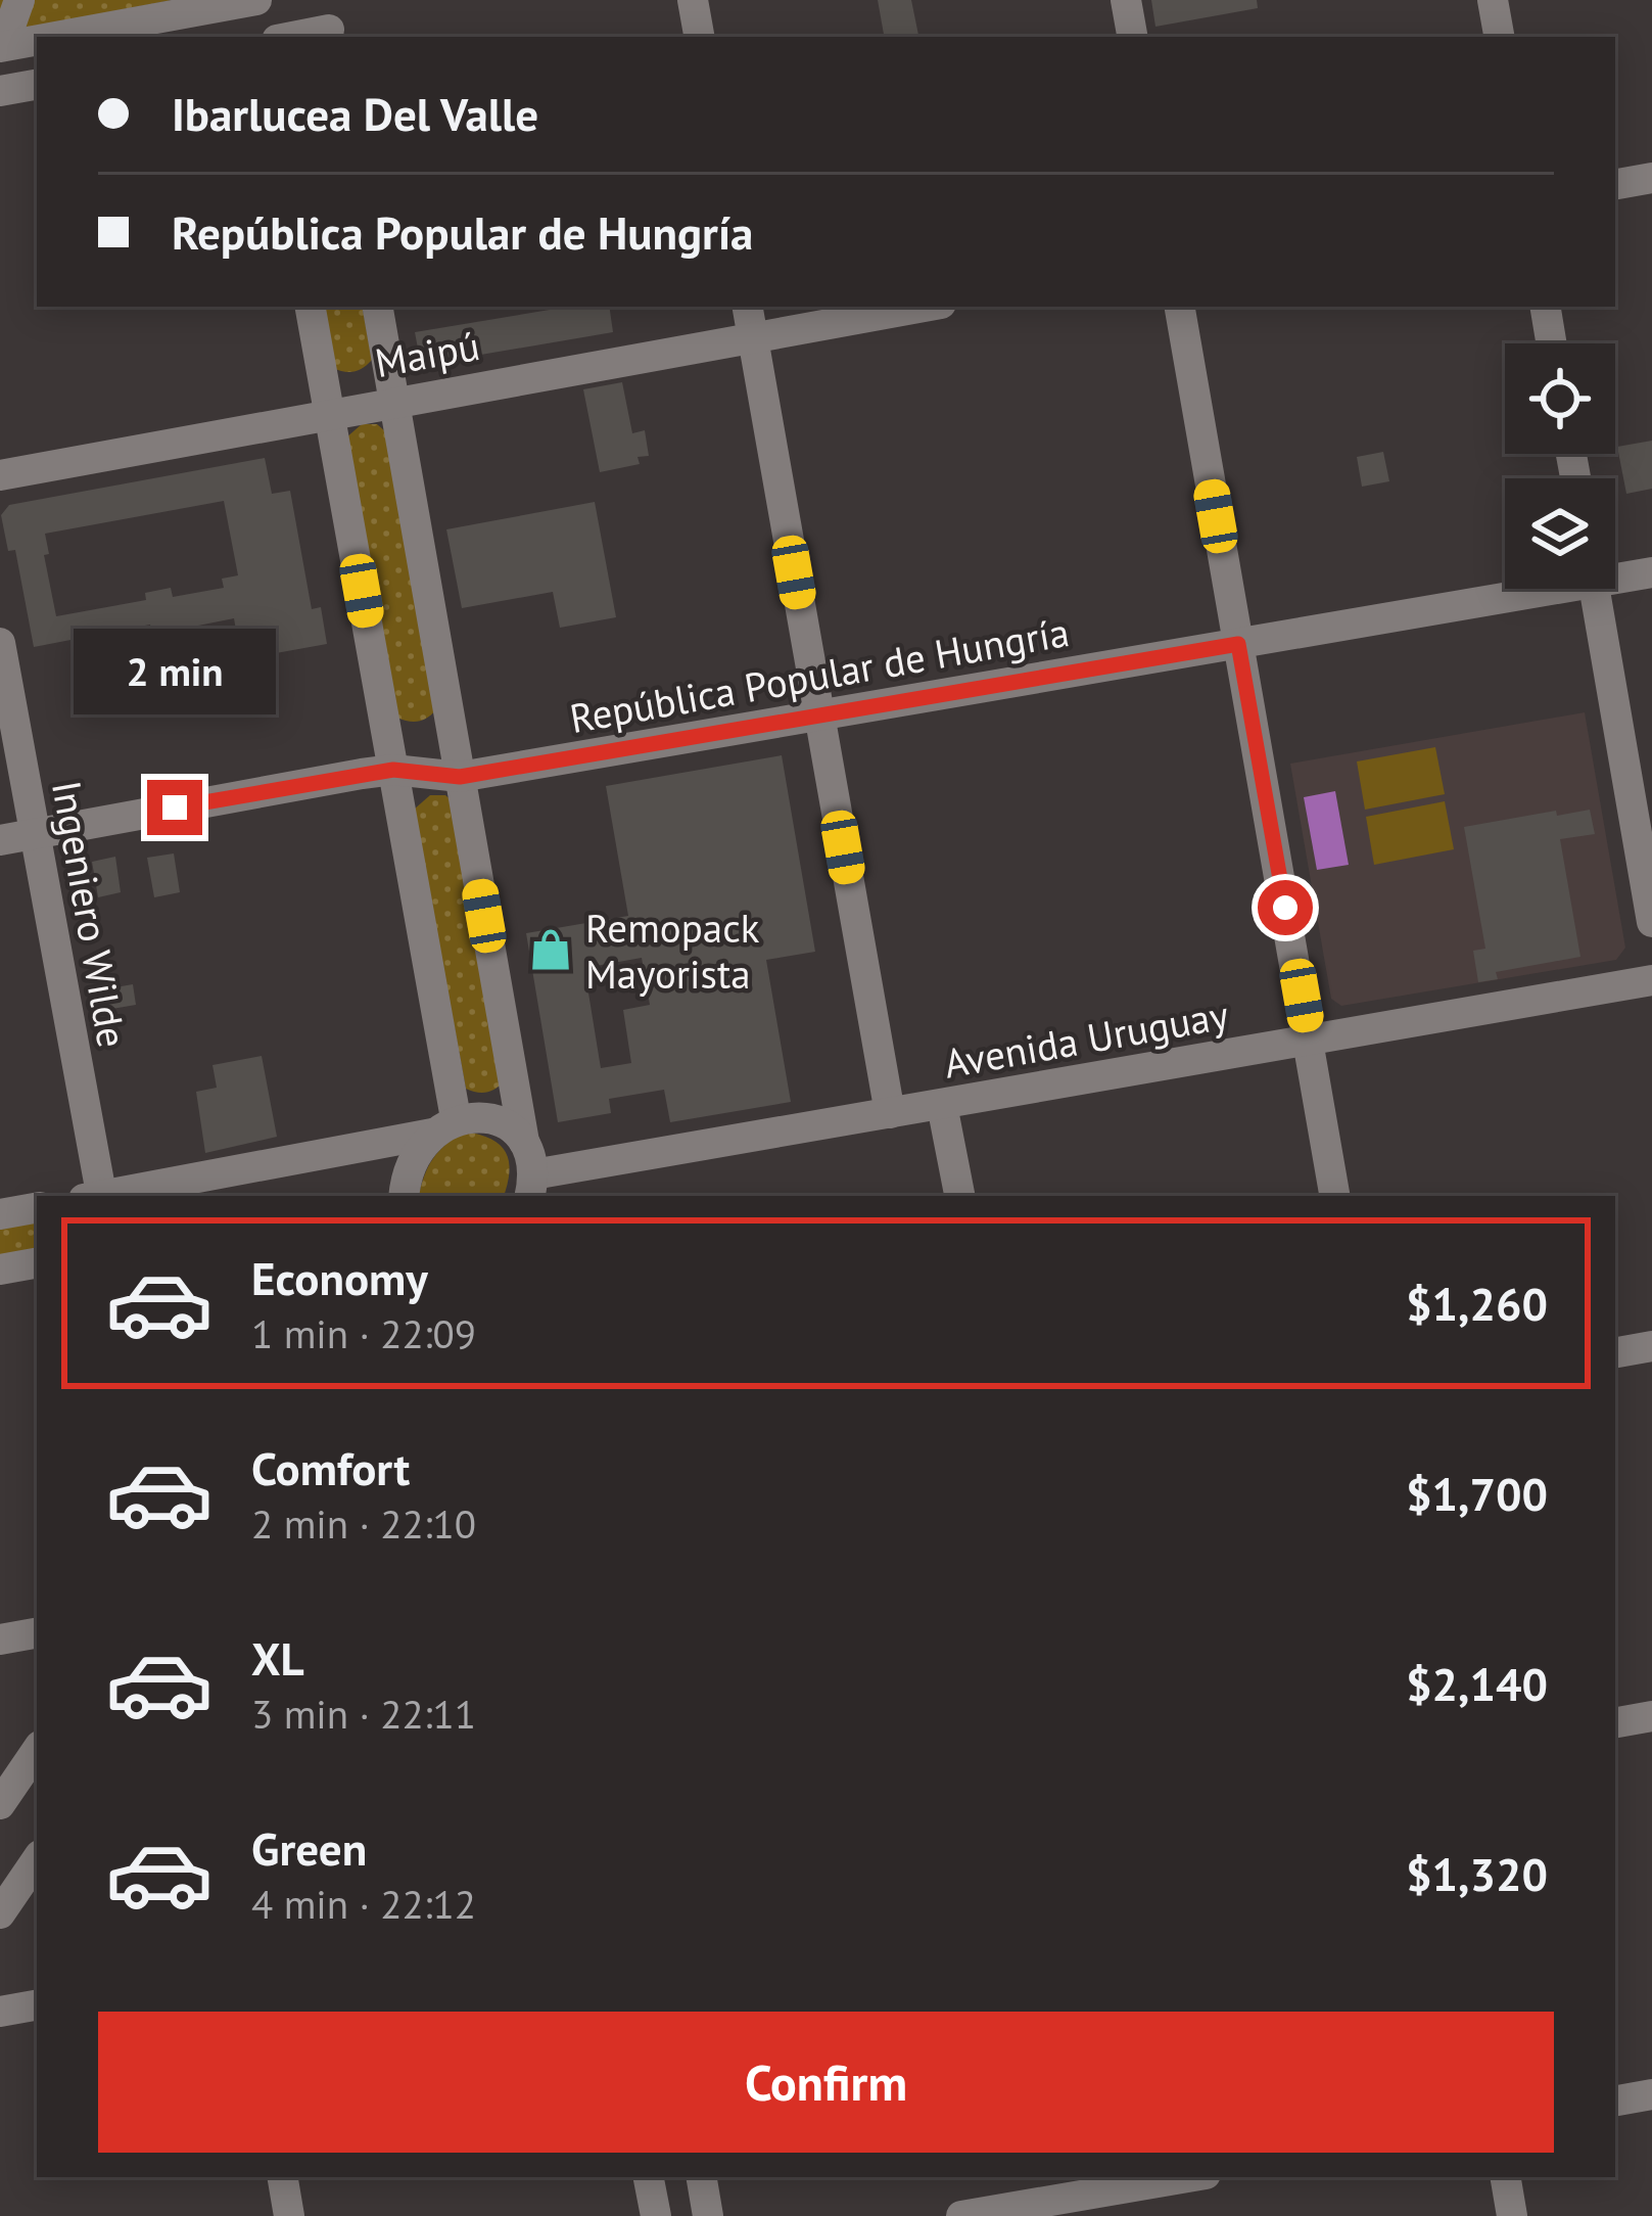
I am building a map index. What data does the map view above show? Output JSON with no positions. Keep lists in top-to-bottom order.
{
  "streets": {
    "street": [
      "Maipú",
      "República Popular de Hungría",
      "Ingeniero Wilde",
      "Avenida Uruguay"
    ]
  },
  "crossings": [
    ["República Popular de Hungría", "Ingeniero Wilde"]
  ],
  "places": {
    "shop": ["Remopack Mayorista"]
  },
  "page": {
    "banner": ["Ibarlucea Del Valle", "República Popular de Hungría"],
    "bubble": "2 min",
    "list": [
      {
        "name": "Economy",
        "note": "1 min · 22:09",
        "value": "$1,260"
      },
      {
        "name": "Comfort",
        "note": "2 min · 22:10",
        "value": "$1,700"
      },
      {
        "name": "XL",
        "note": "3 min · 22:11",
        "value": "$2,140"
      },
      {
        "name": "Green",
        "note": "4 min · 22:12",
        "value": "$1,320"
      }
    ],
    "buttons": "Confirm"
  }
}
